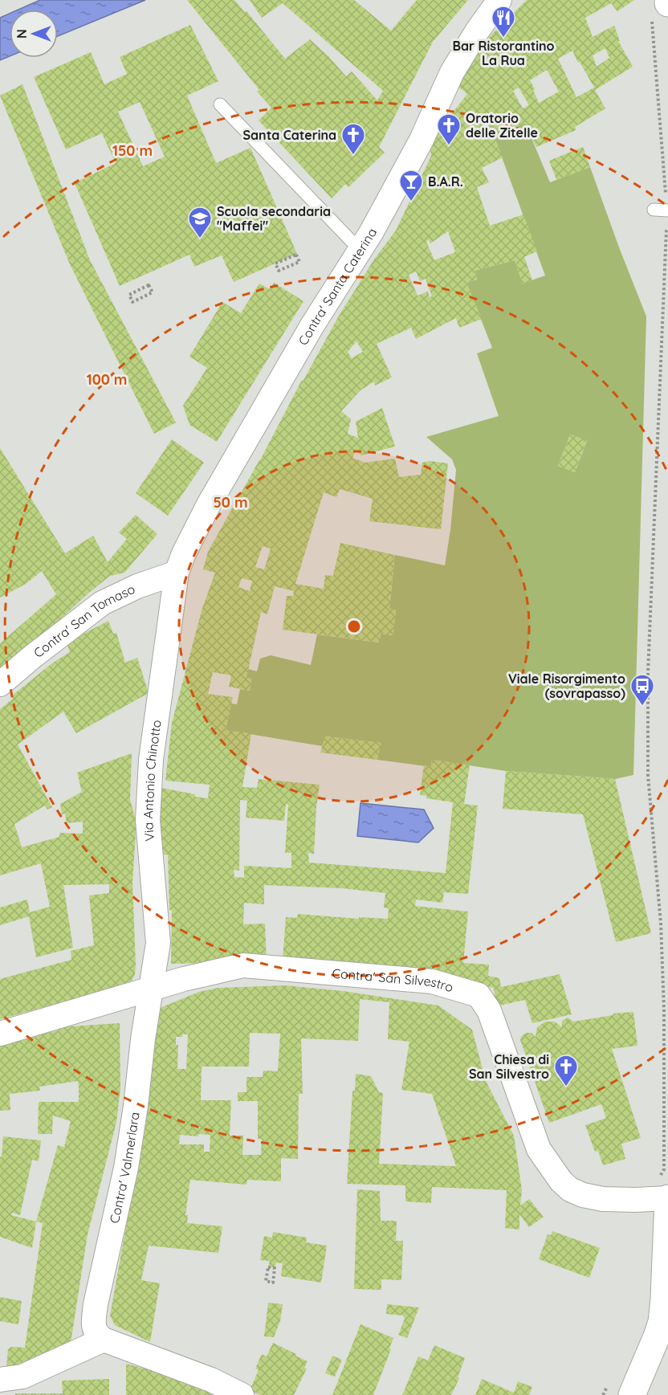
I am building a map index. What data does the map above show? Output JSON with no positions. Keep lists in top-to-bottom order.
{
  "streets": {
    "street": [
      "Contra' Santa Caterina",
      "Contra' San Tomaso",
      "Via Antonio Chinotto",
      "Contra' San Silvestro",
      "Contra' Valmerlara"
    ]
  },
  "crossings": [
    ["Contra' Santa Caterina", "Contra' San Tomaso"],
    ["Contra' Santa Caterina", "Via Antonio Chinotto"],
    ["Contra' San Tomaso", "Via Antonio Chinotto"],
    ["Via Antonio Chinotto", "Contra' San Silvestro"],
    ["Via Antonio Chinotto", "Contra' Valmerlara"],
    ["Contra' San Silvestro", "Contra' Valmerlara"]
  ],
  "places": {
    "restaurant": ["Bar Ristorantino La Rua"],
    "church": ["Oratorio delle Zitelle", "Santa Caterina", "Chiesa di San Silvestro"],
    "bar": ["B.A.R."],
    "school or university": ["Scuola secondaria \"Maffei\""],
    "bus stop": ["Viale Risorgimento (sovrapasso)"]
  },
  "north": "left",
  "rings": ["150 m", "100 m", "50 m"]
}
